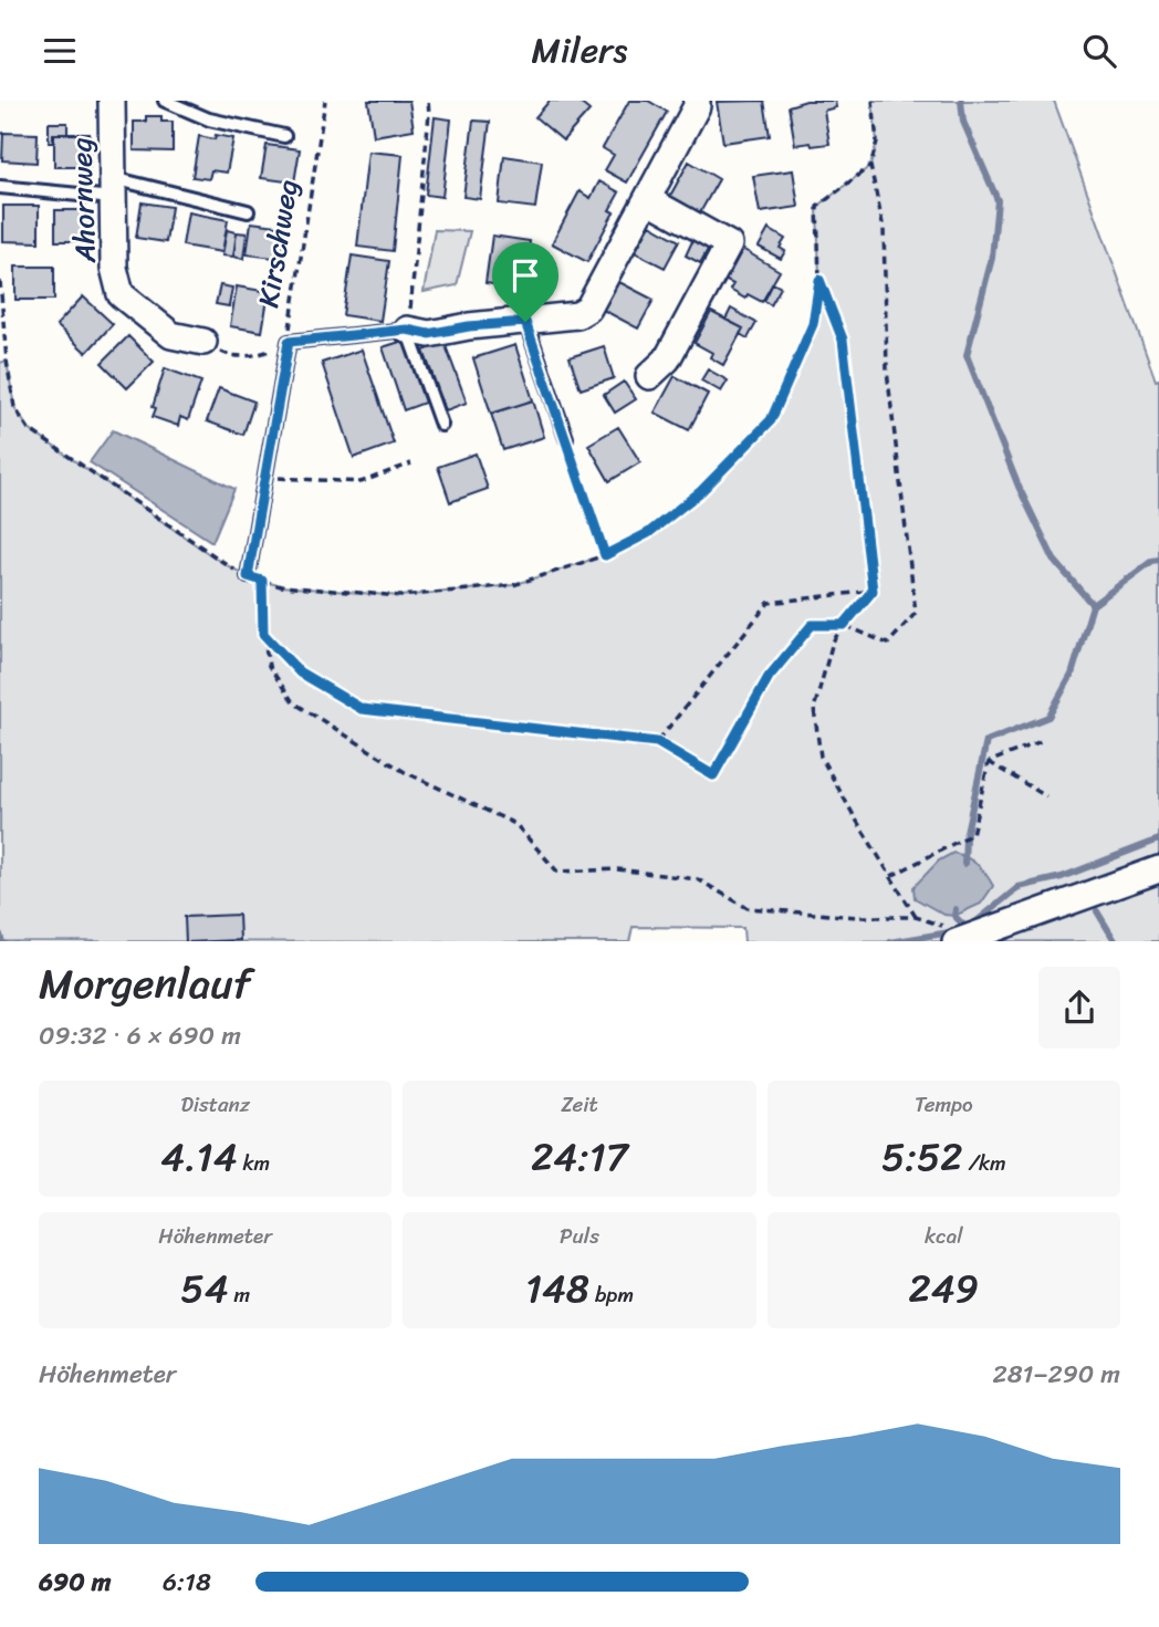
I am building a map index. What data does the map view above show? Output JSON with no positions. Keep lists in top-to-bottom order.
{
  "streets": {
    "street": ["Ahornweg"],
    "lane": ["Kirschweg"]
  },
  "page": {
    "header": "Milers",
    "heading": ["Morgenlauf", "09:32 · 6 × 690 m"],
    "stats": [
      ["Distanz", "4.14 km"],
      ["Zeit", "24:17"],
      ["Tempo", "5:52 /km"],
      ["Höhenmeter", "54 m"],
      ["Puls", "148 bpm"],
      ["kcal", "249"]
    ],
    "chart": ["Höhenmeter", "281–290 m"],
    "list": [
      {
        "name": "690 m",
        "note": "6:18"
      }
    ]
  }
}
